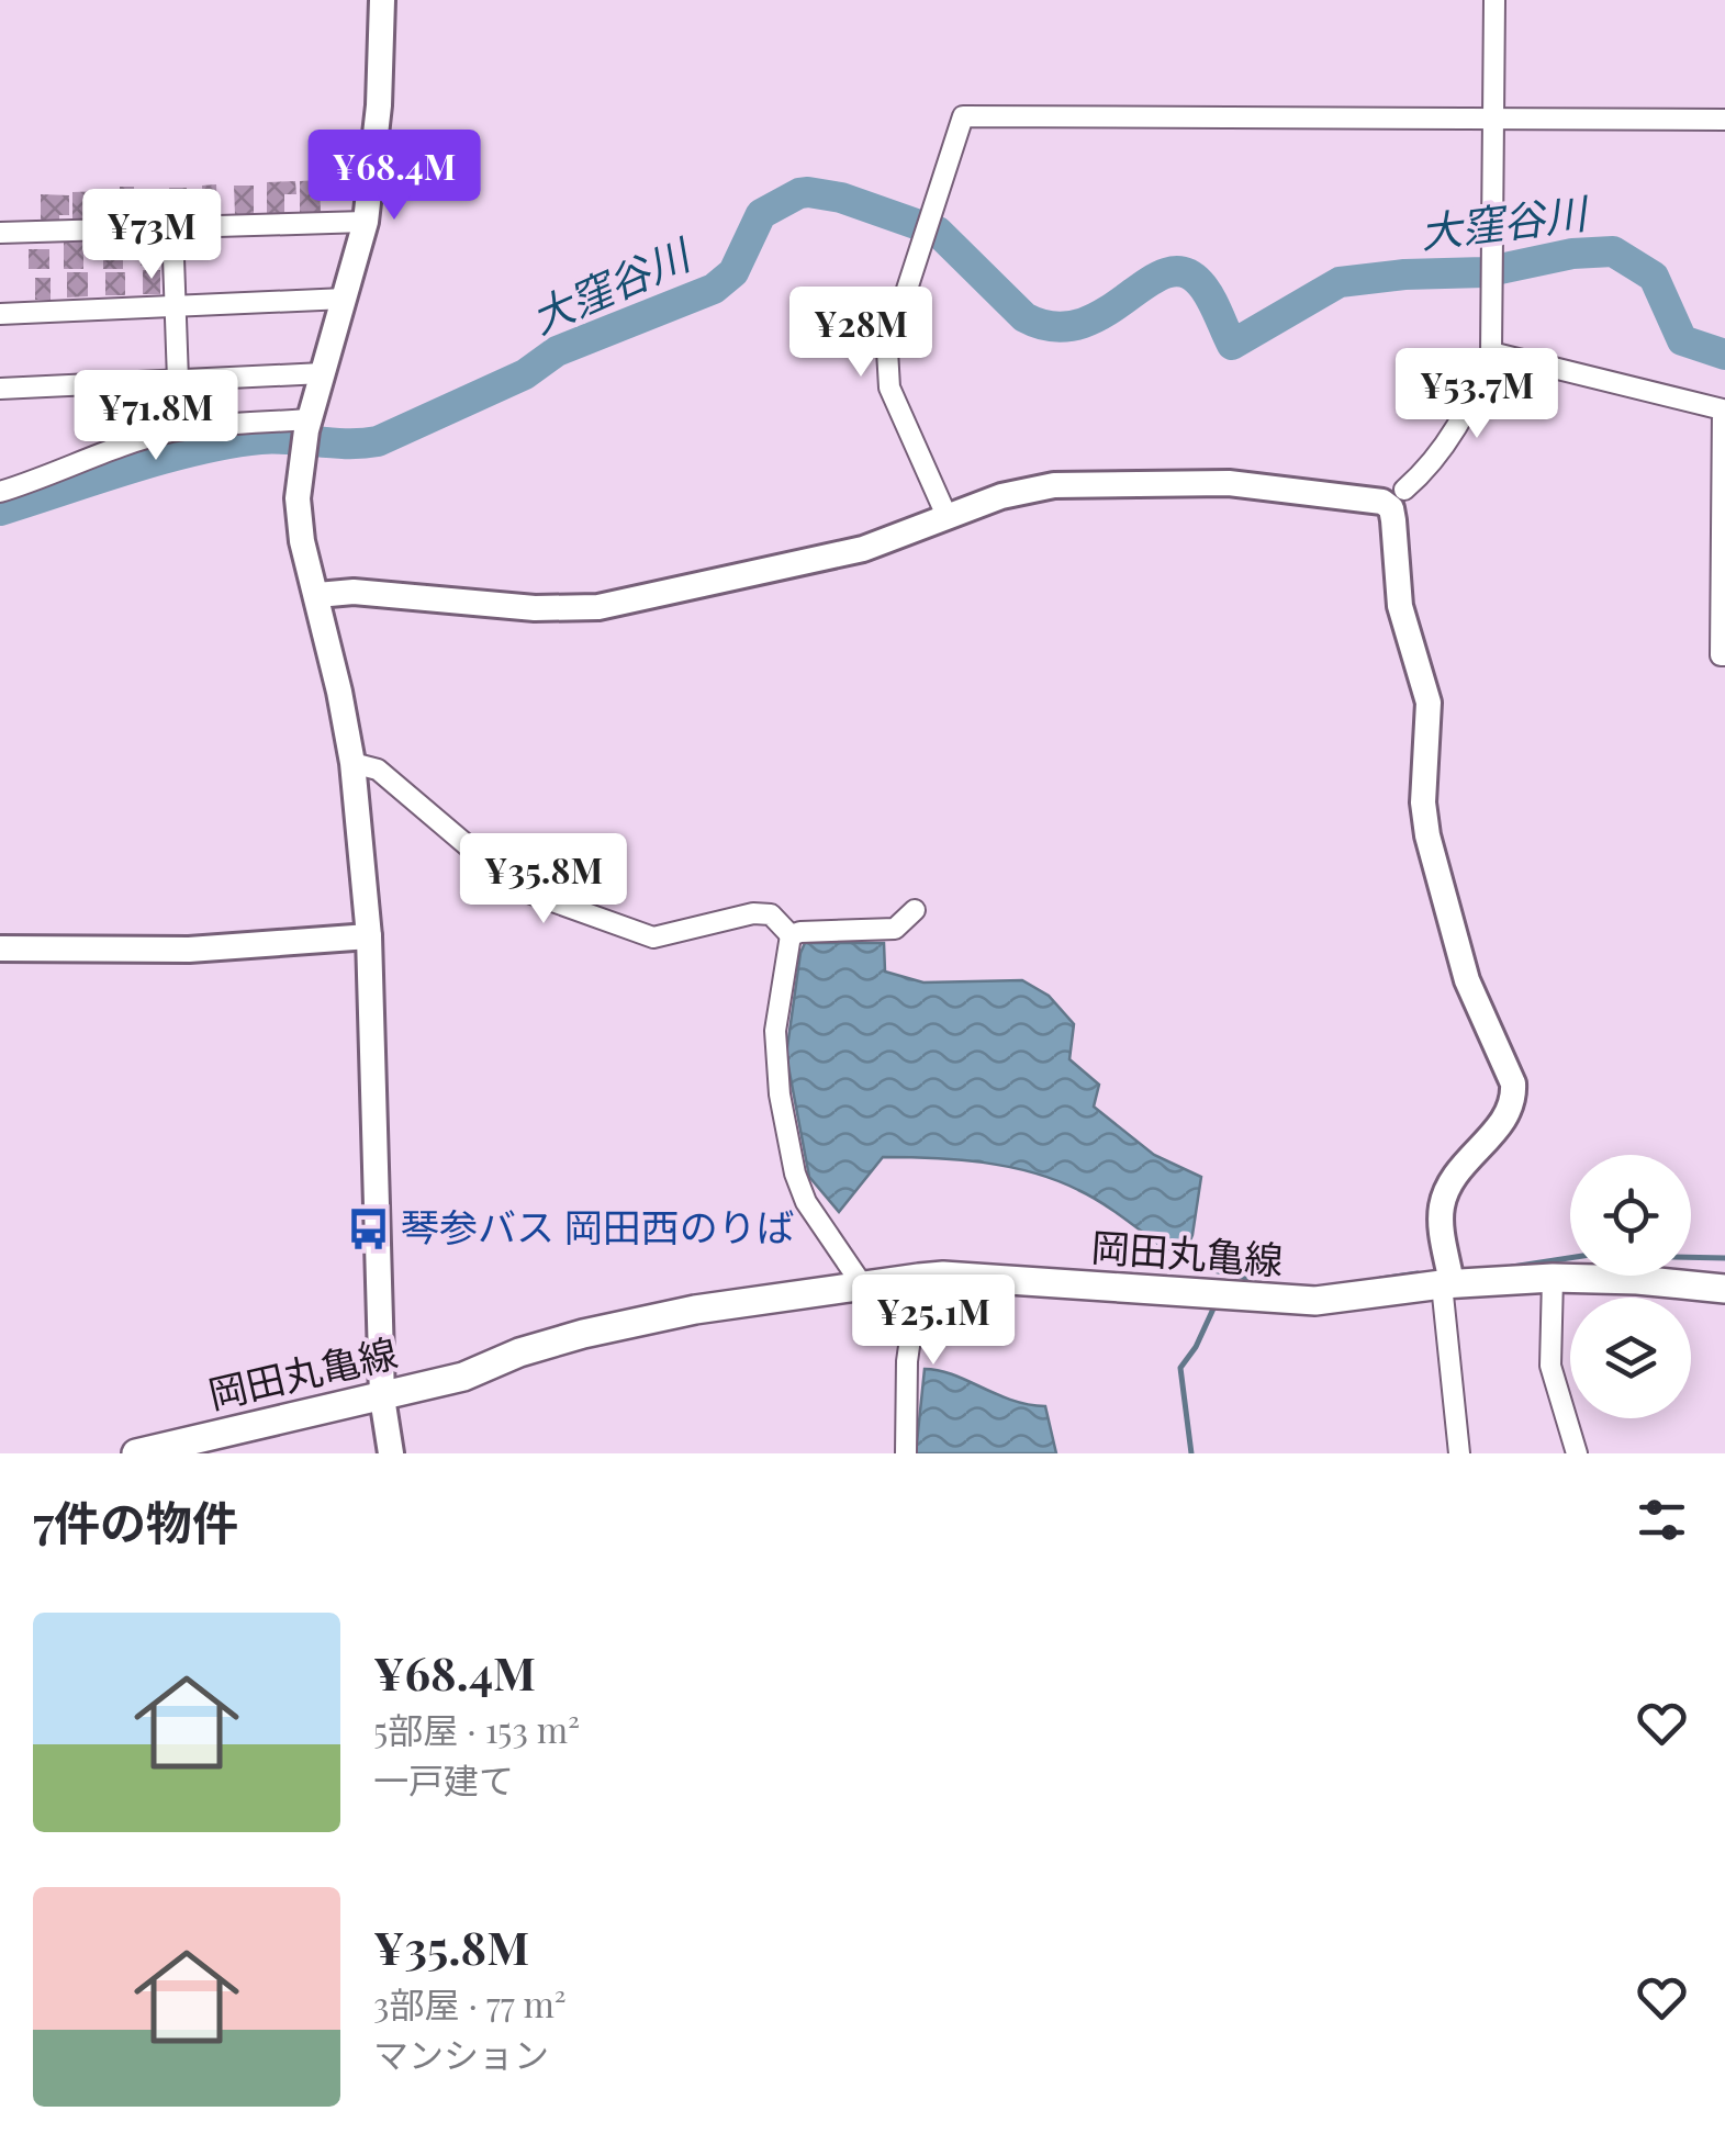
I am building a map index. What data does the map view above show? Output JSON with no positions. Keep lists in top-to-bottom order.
{
  "streets": {
    "main road": ["岡田丸亀線"]
  },
  "water": ["大窪谷川"],
  "places": {
    "bus stop": ["琴参バス 岡田西のりば"]
  },
  "page": {
    "price": [
      "¥68.4M",
      "¥73M",
      "¥28M",
      "¥53.7M",
      "¥71.8M",
      "¥35.8M",
      "¥25.1M"
    ],
    "heading": "7件の物件",
    "list": [
      {
        "name": "¥68.4M",
        "note": "5部屋 · 153 m² · 一戸建て"
      },
      {
        "name": "¥35.8M",
        "note": "3部屋 · 77 m² · マンション"
      }
    ]
  }
}
